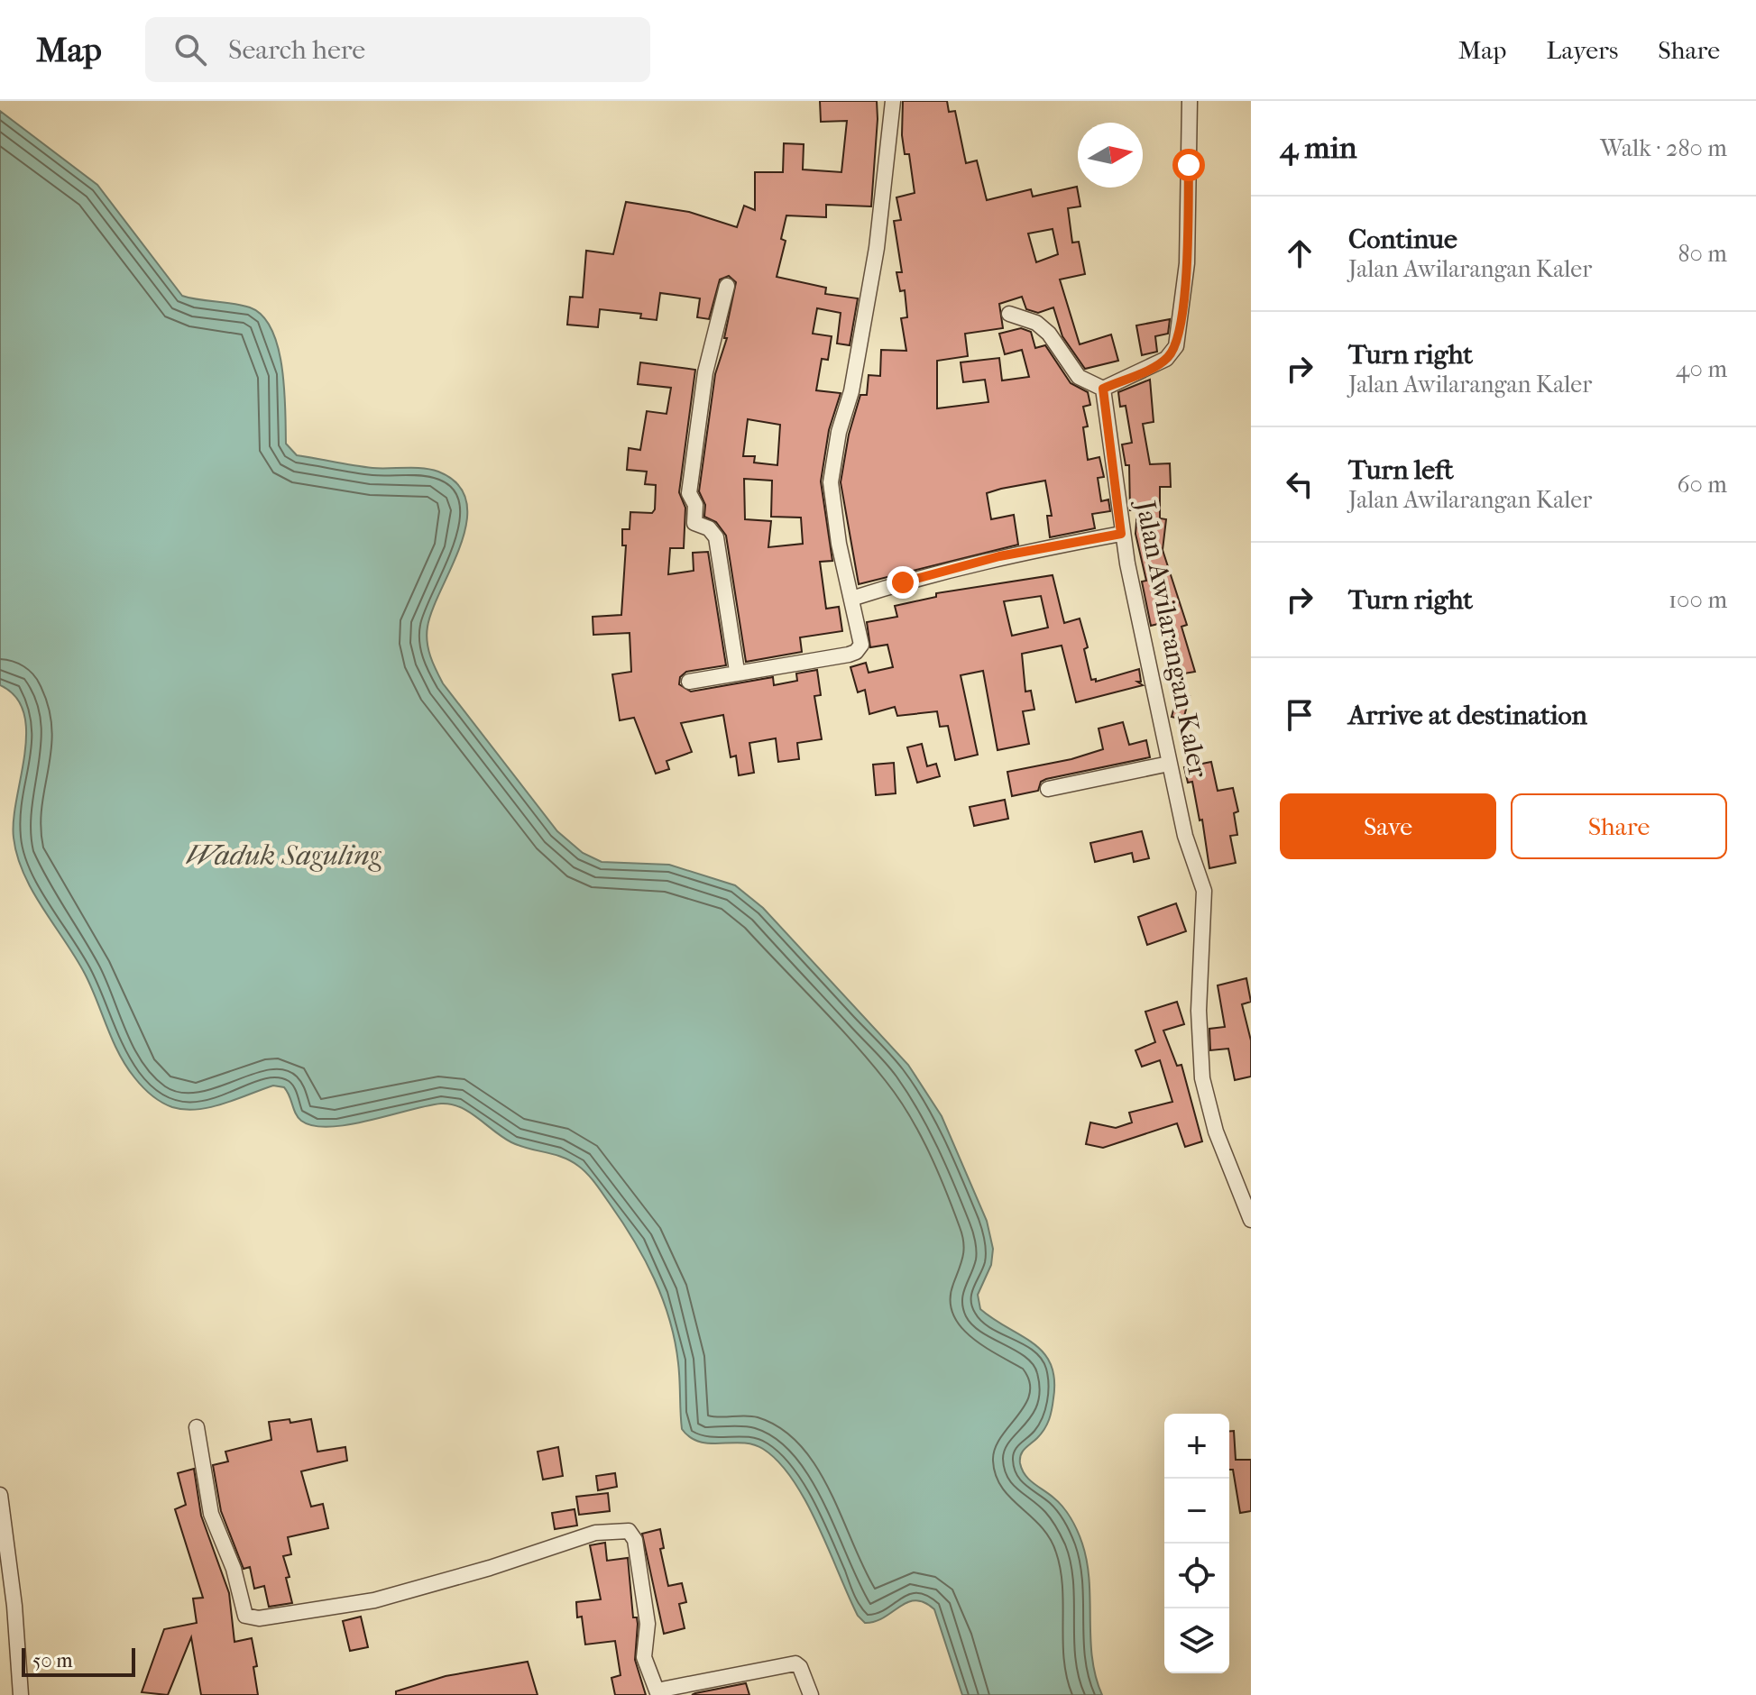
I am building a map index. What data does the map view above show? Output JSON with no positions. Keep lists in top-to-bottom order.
{
  "streets": {
    "street": ["Jalan Awilarangan Kaler"]
  },
  "water": ["Waduk Saguling"],
  "scale_bar": "50 m",
  "north": "right",
  "page": {
    "header": "Map",
    "search": "Search here",
    "nav": ["Map", "Layers", "Share"],
    "heading": ["4 min", "Walk · 280 m"],
    "list": [
      ["Continue", "Jalan Awilarangan Kaler", "80 m"],
      ["Turn right", "Jalan Awilarangan Kaler", "40 m"],
      ["Turn left", "Jalan Awilarangan Kaler", "60 m"],
      ["Turn right", "100 m"],
      "Arrive at destination"
    ],
    "buttons": ["Save", "Share"],
    "map_buttons": ["+", "−"],
    "scale": "50 m"
  }
}
